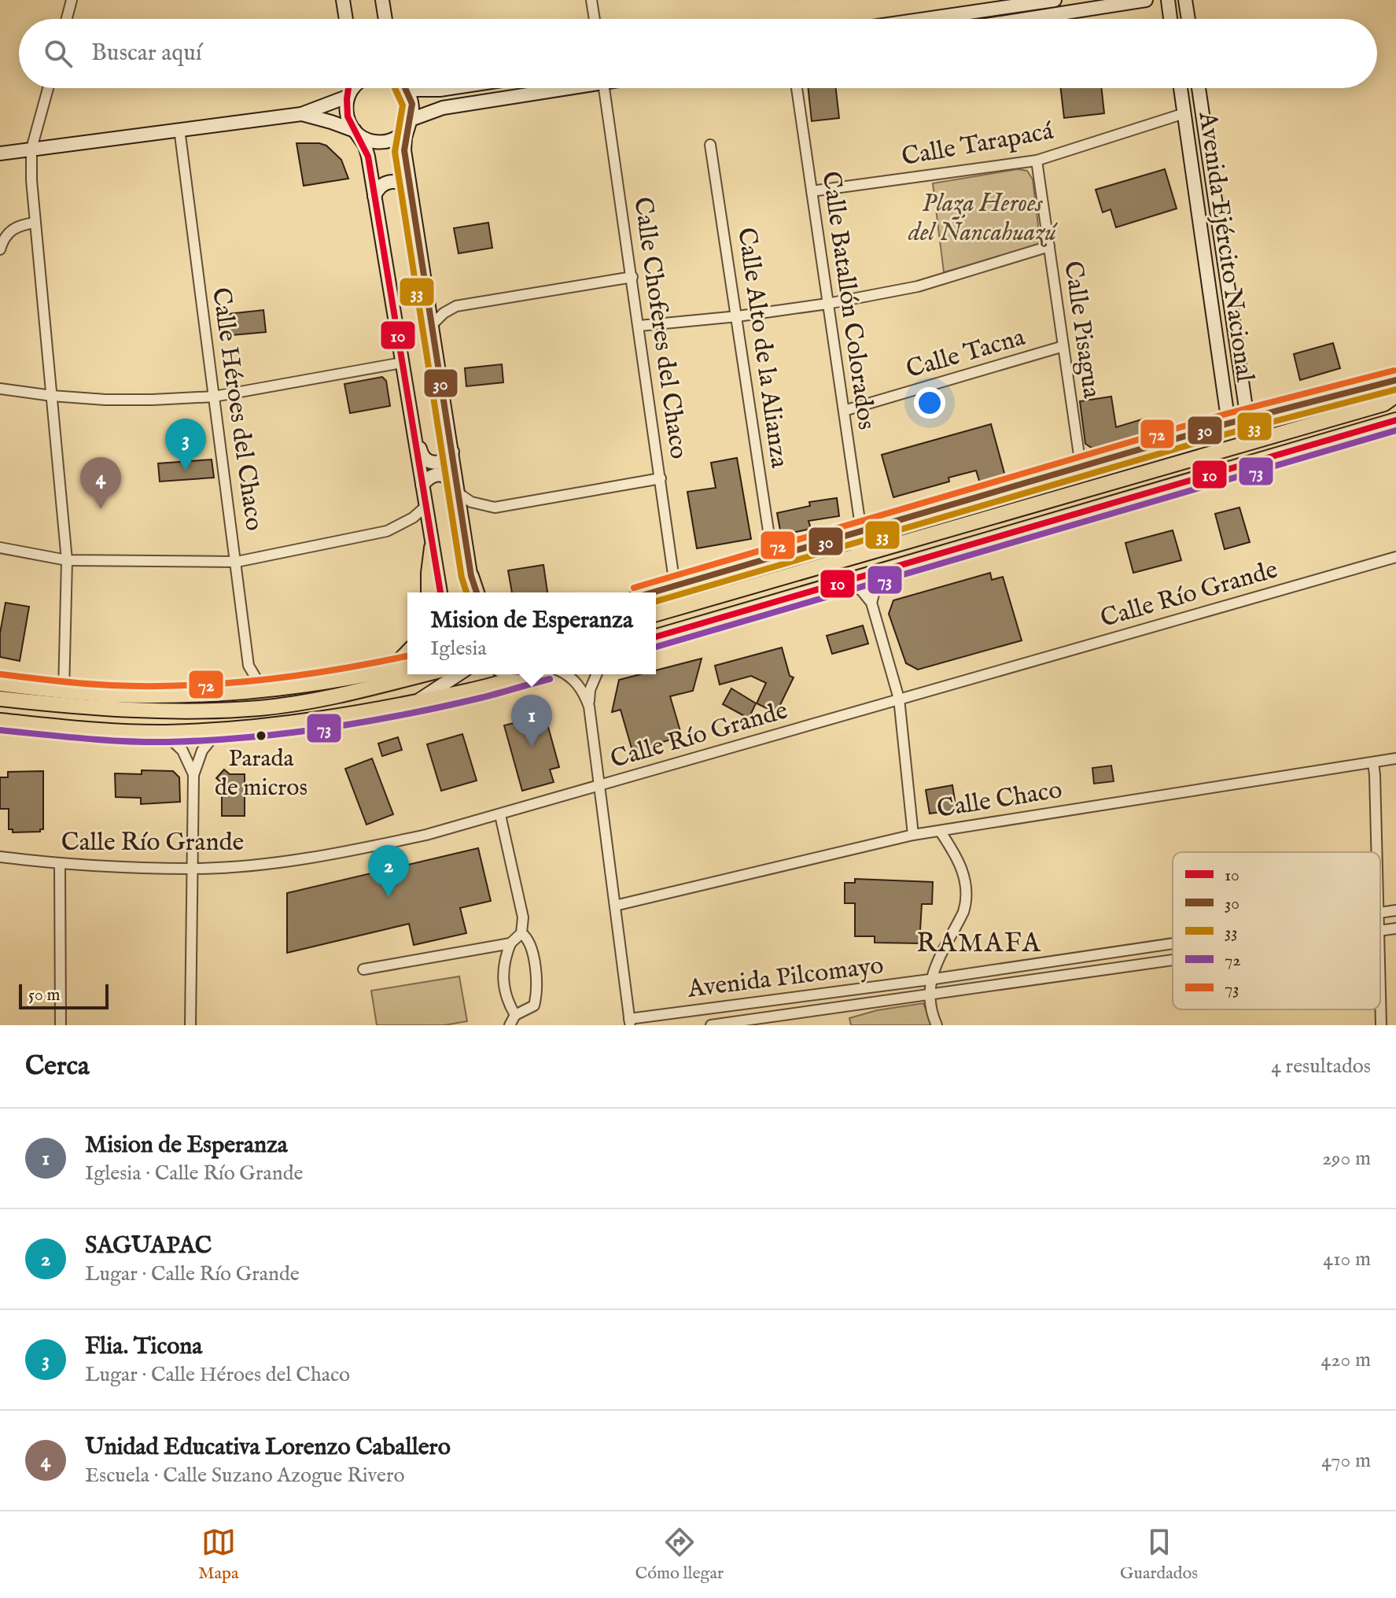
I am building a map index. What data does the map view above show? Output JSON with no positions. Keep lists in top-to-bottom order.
{
  "streets": {
    "street": [
      "Calle Tarapacá",
      "Avenida Ejército Nacional",
      "Calle Batallón Colorados",
      "Calle Choferes del Chaco",
      "Calle Pisagua",
      "Calle Alto de la Alianza",
      "Calle Tacna",
      "Calle Héroes del Chaco",
      "Calle Río Grande",
      "Calle Chaco",
      "Avenida Pilcomayo"
    ]
  },
  "crossings": [
    ["Calle Tarapacá", "Avenida Ejército Nacional"],
    ["Calle Tarapacá", "Calle Batallón Colorados"],
    ["Calle Tarapacá", "Calle Pisagua"],
    ["Calle Batallón Colorados", "Calle Tacna"],
    ["Calle Pisagua", "Calle Tacna"]
  ],
  "districts": ["RAMAFA"],
  "parks": ["Plaza Heroes del Ñancahuazú"],
  "places": ["Parada de micros"],
  "lines": [
    "transit line 10",
    "transit line 30",
    "transit line 33",
    "transit line 72",
    "transit line 73"
  ],
  "legend": [
    "10",
    "30",
    "33",
    "72",
    "73"
  ],
  "scale_bar": "50 m",
  "page": {
    "search": "Buscar aquí",
    "pins": [
      "3",
      "4",
      "1",
      "2"
    ],
    "popup": ["Mision de Esperanza", "Iglesia"],
    "scale": "50 m",
    "heading": ["Cerca", "4 resultados"],
    "list": [
      {
        "mark": "1",
        "name": "Mision de Esperanza",
        "note": "Iglesia · Calle Río Grande",
        "value": "290 m"
      },
      {
        "mark": "2",
        "name": "SAGUAPAC",
        "note": "Lugar · Calle Río Grande",
        "value": "410 m"
      },
      {
        "mark": "3",
        "name": "Flia. Ticona",
        "note": "Lugar · Calle Héroes del Chaco",
        "value": "420 m"
      },
      {
        "mark": "4",
        "name": "Unidad Educativa Lorenzo Caballero",
        "note": "Escuela · Calle Suzano Azogue Rivero",
        "value": "470 m"
      }
    ],
    "nav": ["Mapa", "Cómo llegar", "Guardados"]
  }
}
